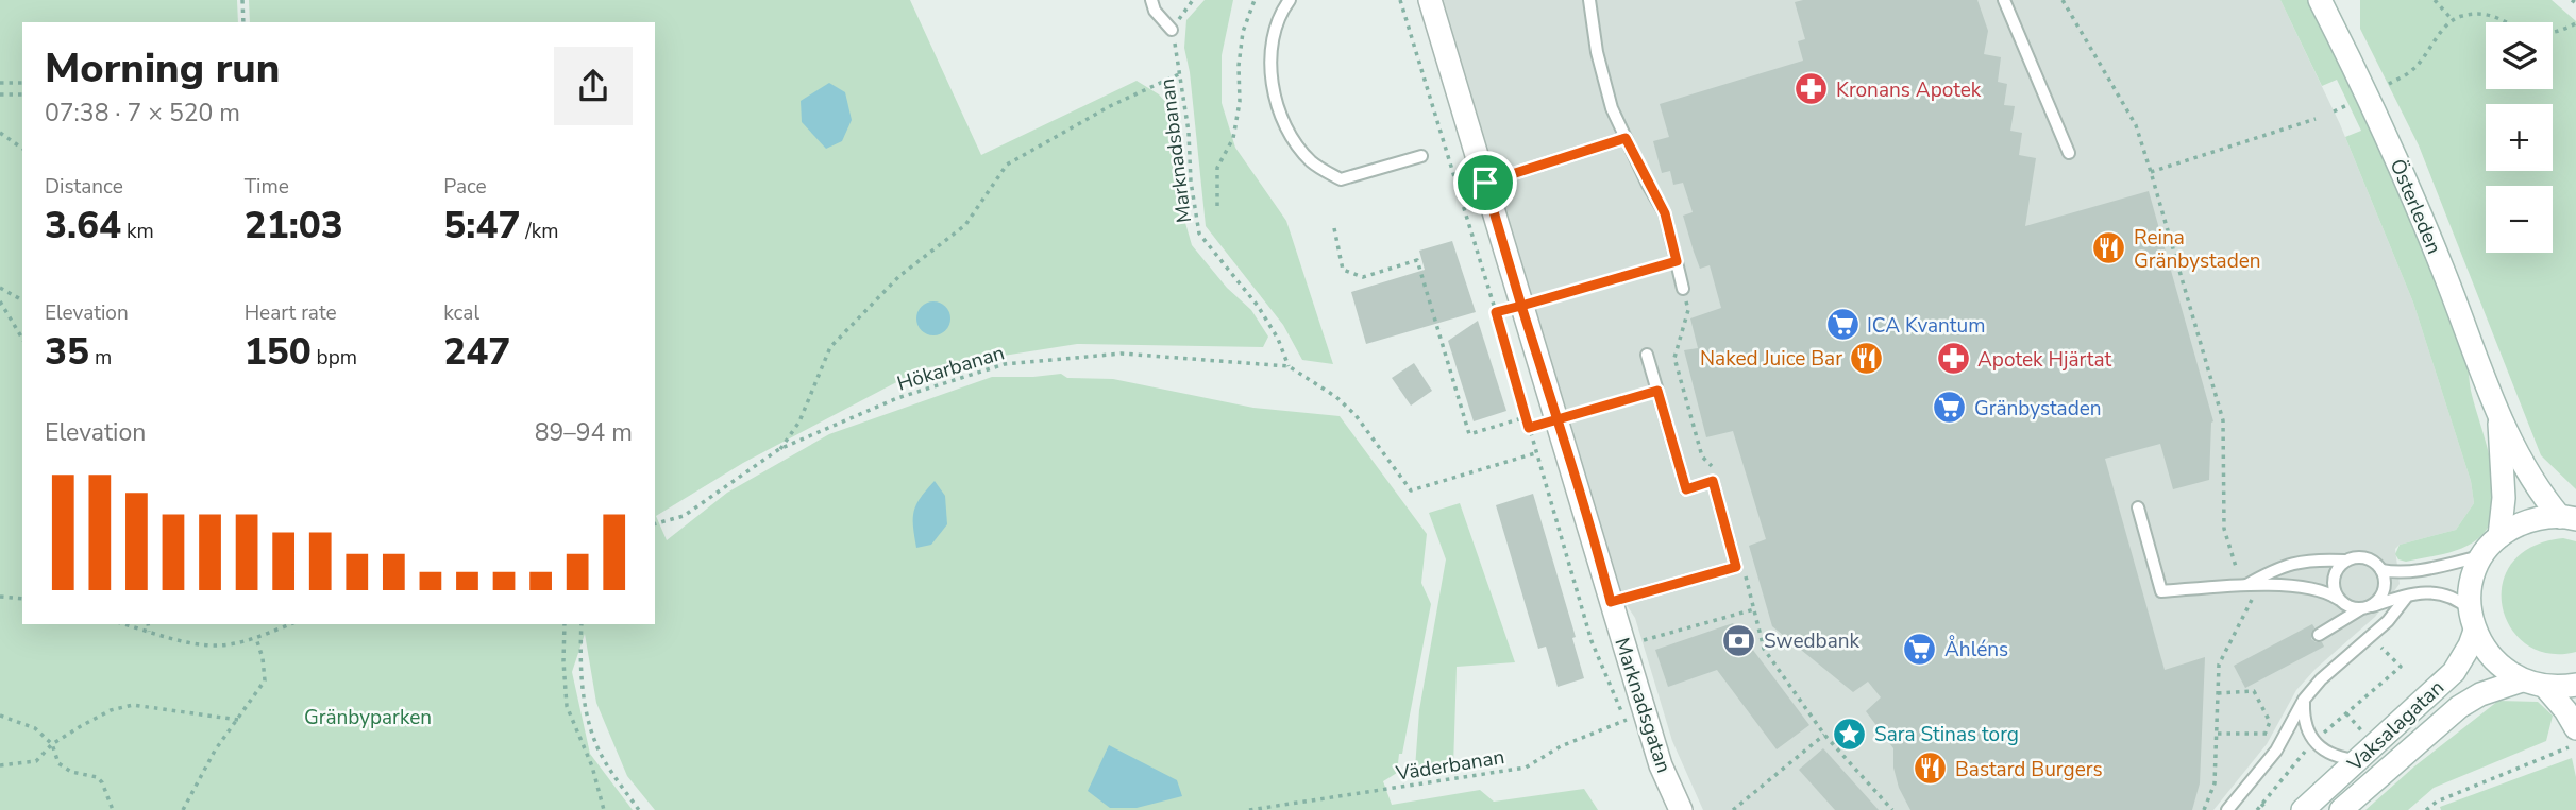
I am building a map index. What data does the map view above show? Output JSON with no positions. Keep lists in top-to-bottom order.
{
  "streets": {
    "main road": ["Österleden", "Marknadsgatan", "Vaksalagatan"],
    "path": ["Marknadsbanan", "Hökarbanan", "Väderbanan"]
  },
  "crossings": [
    ["Marknadsbanan", "Hökarbanan"],
    ["Marknadsgatan", "Väderbanan"]
  ],
  "parks": ["Gränbyparken"],
  "places": {
    "pharmacy": ["Kronans Apotek", "Apotek Hjärtat"],
    "restaurant": ["Reina Gränbystaden", "Naked Juice Bar", "Bastard Burgers"],
    "supermarket": ["ICA Kvantum", "Gränbystaden", "Åhléns"],
    "bank": ["Swedbank"],
    "place": ["Sara Stinas torg"]
  },
  "page": {
    "map_buttons": ["+", "−"],
    "heading": ["Morning run", "07:38 · 7 × 520 m"],
    "stats": [
      ["Distance", "3.64 km"],
      ["Time", "21:03"],
      ["Pace", "5:47 /km"],
      ["Elevation", "35 m"],
      ["Heart rate", "150 bpm"],
      ["kcal", "247"]
    ],
    "chart": ["Elevation", "89–94 m"]
  }
}
